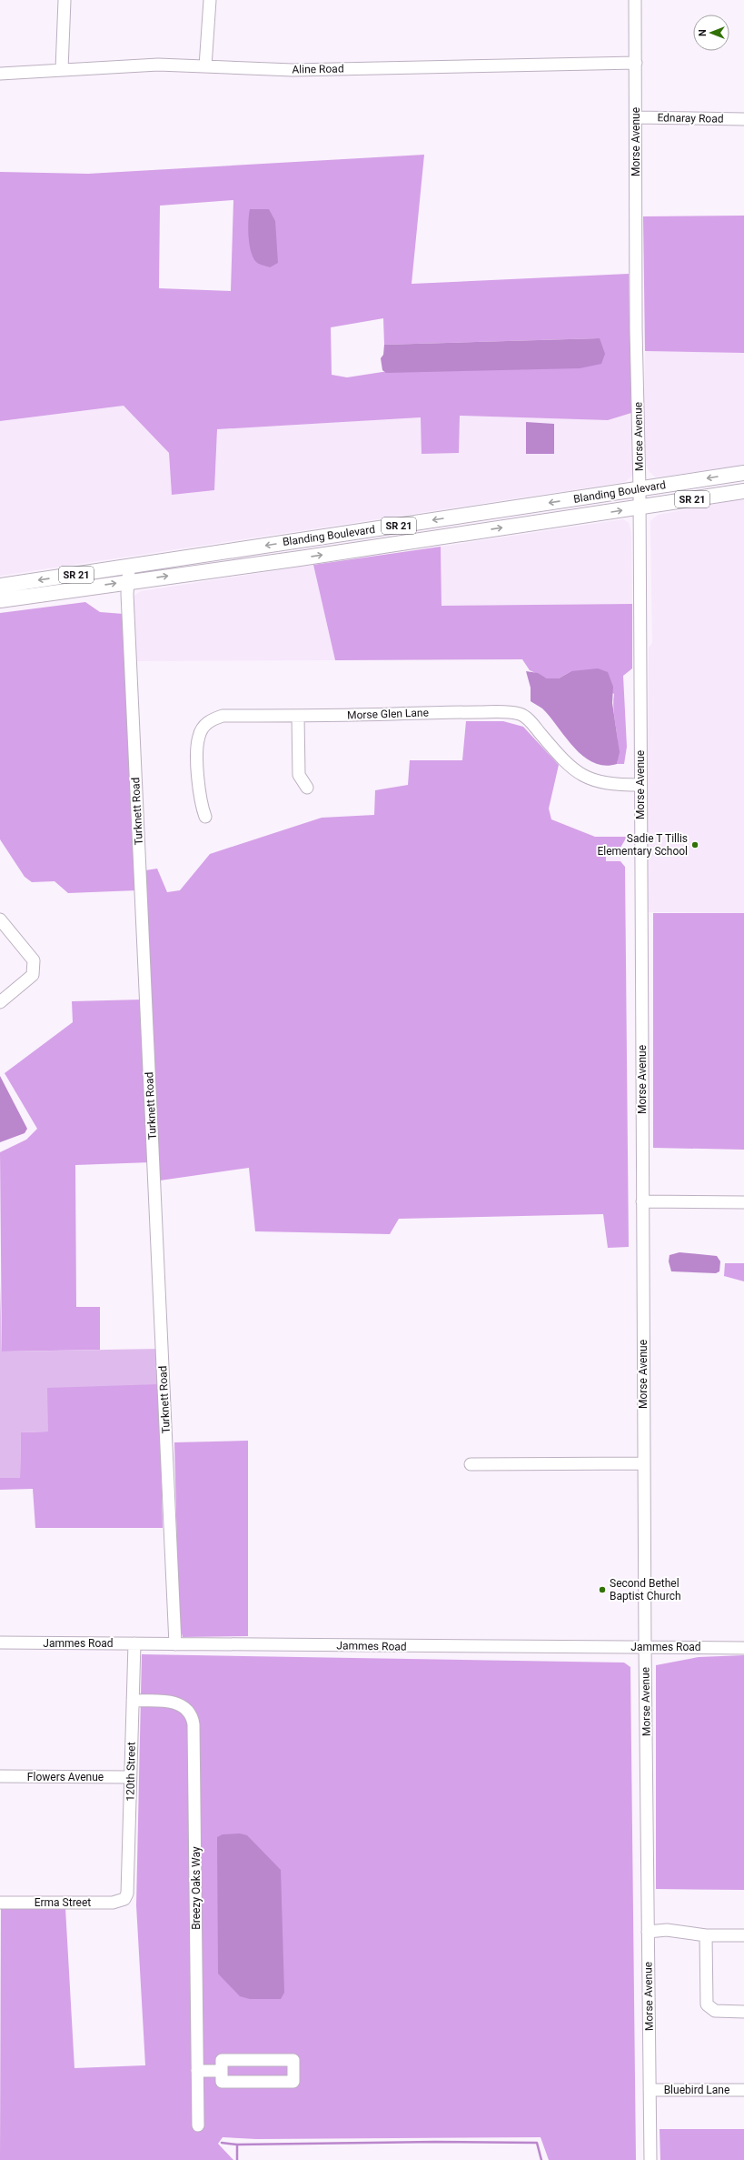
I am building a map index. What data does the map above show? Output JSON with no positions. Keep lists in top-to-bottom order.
{
  "streets": {
    "main road": ["Blanding Boulevard", "SR 21"],
    "street": [
      "Aline Road",
      "Ednaray Road",
      "Morse Avenue",
      "Morse Glen Lane",
      "Turknett Road",
      "Jammes Road",
      "120th Street",
      "Flowers Avenue",
      "Breezy Oaks Way",
      "Erma Street",
      "Bluebird Lane"
    ]
  },
  "crossings": [
    ["Aline Road", "Morse Avenue"],
    ["Ednaray Road", "Morse Avenue"],
    ["Morse Avenue", "Blanding Boulevard"],
    ["Morse Avenue", "Morse Glen Lane"],
    ["Morse Avenue", "Jammes Road"],
    ["Morse Avenue", "Bluebird Lane"],
    ["Blanding Boulevard", "Turknett Road"],
    ["Turknett Road", "Jammes Road"],
    ["Jammes Road", "120th Street"],
    ["120th Street", "Flowers Avenue"],
    ["120th Street", "Breezy Oaks Way"],
    ["120th Street", "Erma Street"]
  ],
  "places": ["Sadie T Tillis Elementary School", "Second Bethel Baptist Church"],
  "north": "left"
}
